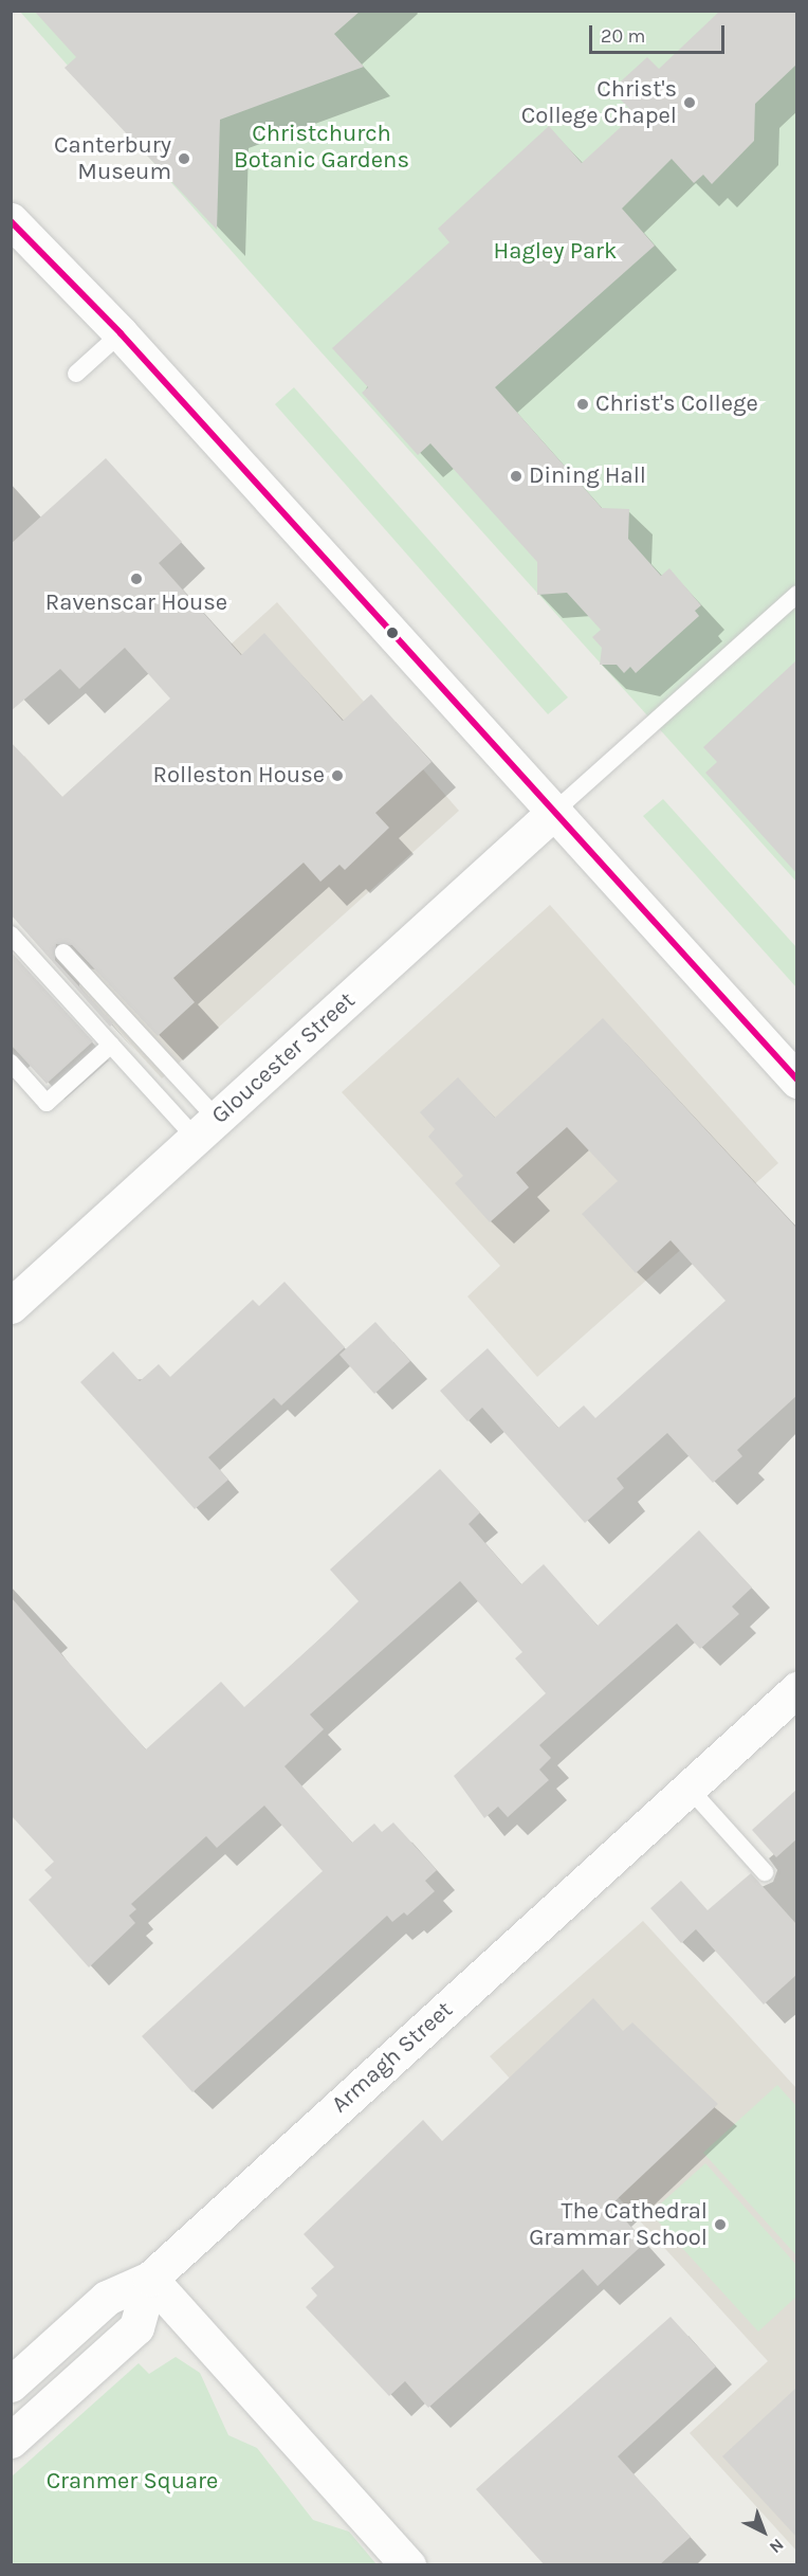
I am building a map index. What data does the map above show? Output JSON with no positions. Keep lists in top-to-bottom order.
{
  "streets": {
    "street": ["Gloucester Street", "Armagh Street"]
  },
  "parks": ["Christchurch Botanic Gardens", "Hagley Park", "Cranmer Square"],
  "places": [
    "Christ's College Chapel",
    "Canterbury Museum",
    "Christ's College",
    "Dining Hall",
    "Ravenscar House",
    "Rolleston House",
    "The Cathedral Grammar School"
  ],
  "scale_bar": "20 m",
  "north": "bottom right"
}
